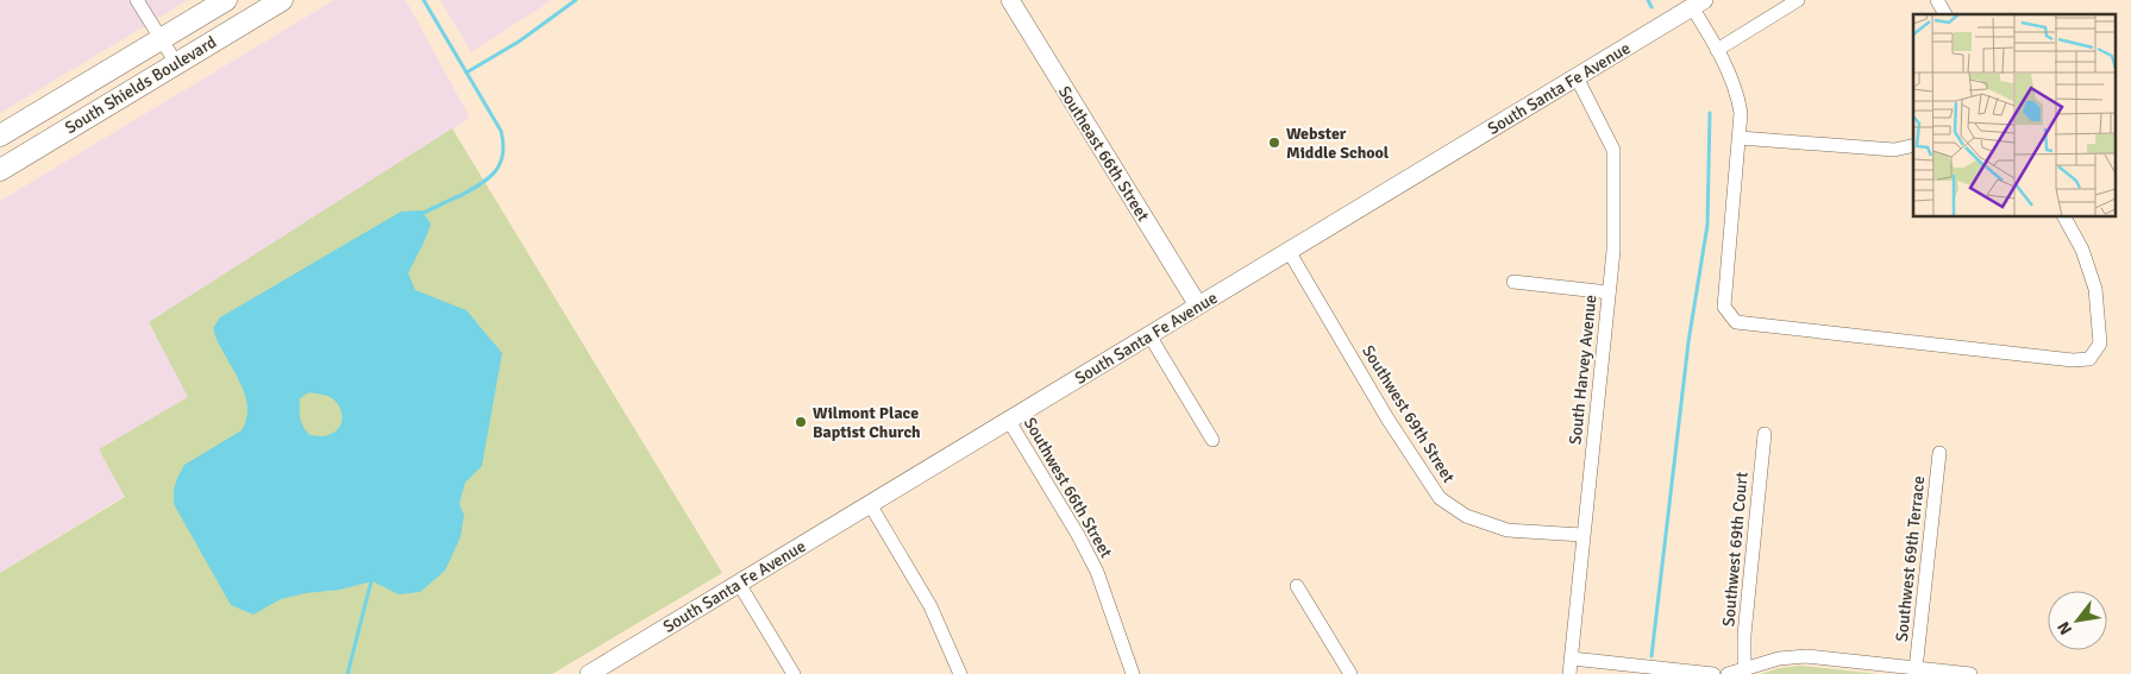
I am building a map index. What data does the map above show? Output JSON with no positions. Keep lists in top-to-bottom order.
{
  "streets": {
    "main road": ["South Shields Boulevard", "South Santa Fe Avenue", "Southeast 66th Street"],
    "street": [
      "South Harvey Avenue",
      "Southwest 69th Street",
      "Southwest 66th Street",
      "Southwest 69th Court",
      "Southwest 69th Terrace"
    ]
  },
  "crossings": [
    ["South Santa Fe Avenue", "Southeast 66th Street"],
    ["South Santa Fe Avenue", "South Harvey Avenue"],
    ["South Santa Fe Avenue", "Southwest 69th Street"],
    ["South Santa Fe Avenue", "Southwest 66th Street"],
    ["South Harvey Avenue", "Southwest 69th Street"]
  ],
  "places": ["Webster Middle School", "Wilmont Place Baptist Church"],
  "north": "bottom left"
}
